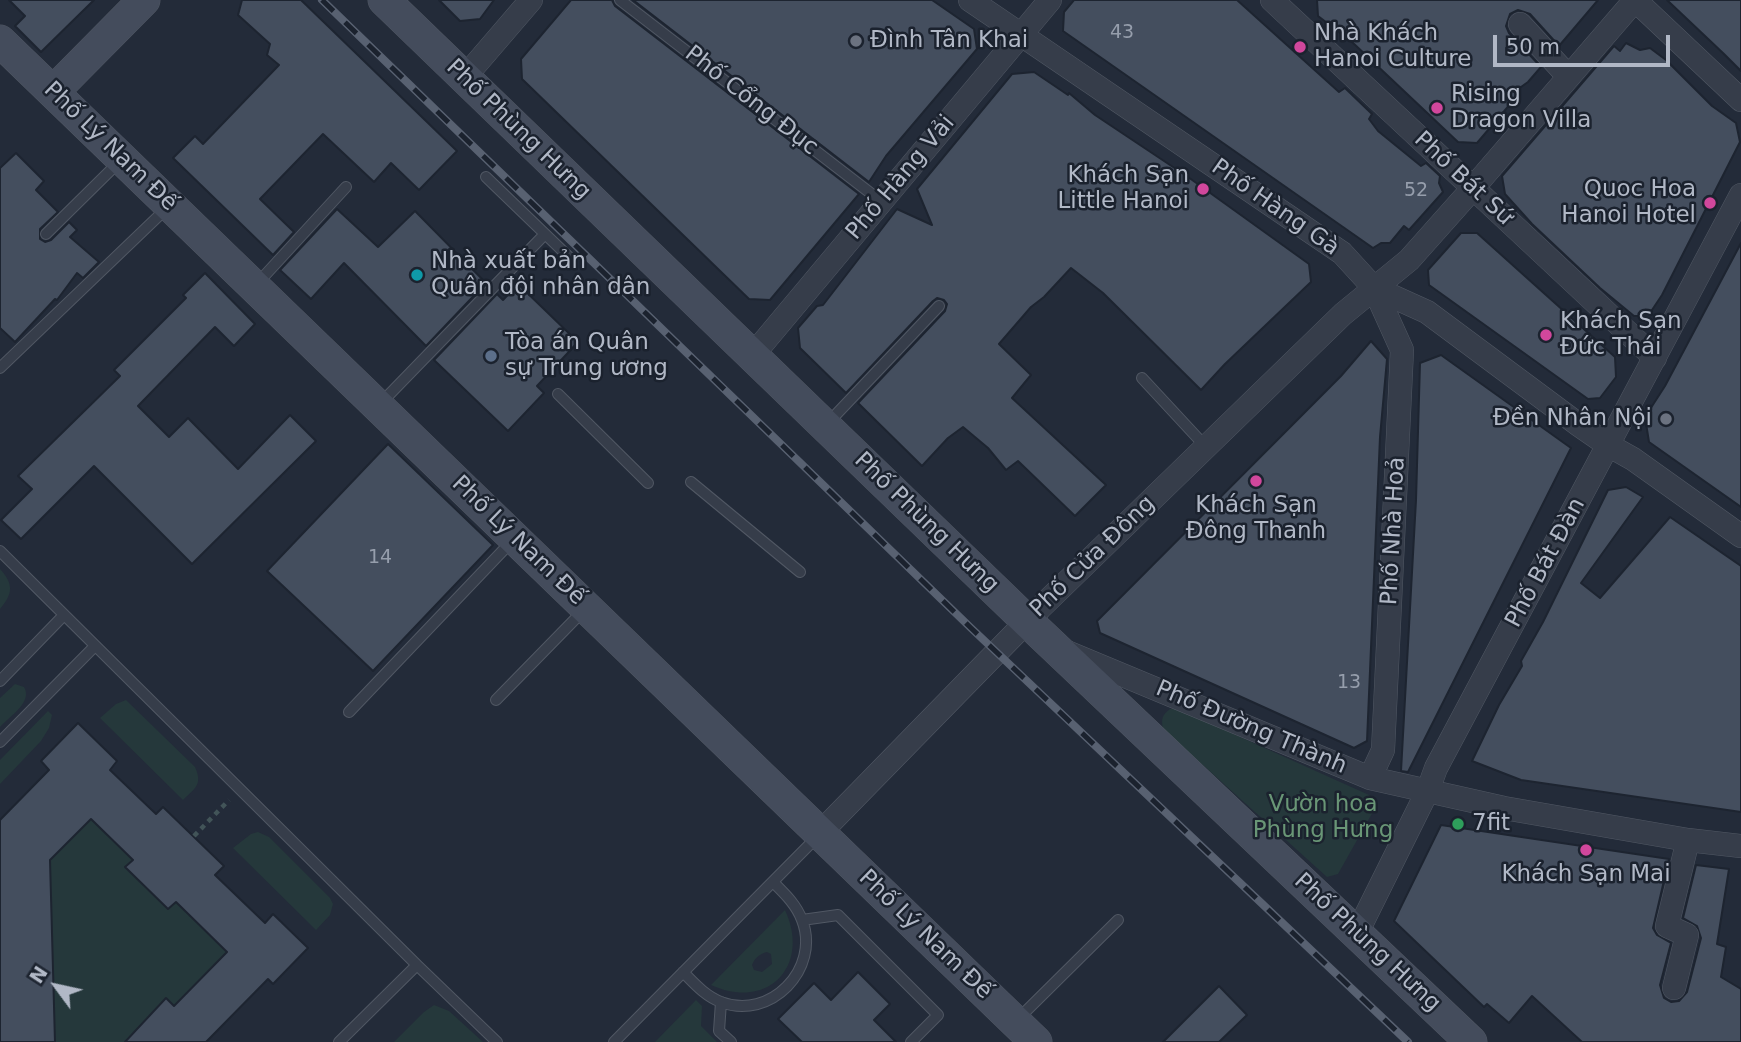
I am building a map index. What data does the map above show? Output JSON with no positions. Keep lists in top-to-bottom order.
{
  "streets": {
    "street": [
      "Phố Phùng Hưng",
      "Phố Lý Nam Đế",
      "Phố Hàng Vải",
      "Phố Bát Sứ",
      "Phố Hàng Gà",
      "Phố Nhà Hoả",
      "Phố Cửa Đông",
      "Phố Bát Đàn",
      "Phố Đường Thành"
    ],
    "lane": ["Phố Cổng Đục"]
  },
  "crossings": [
    ["Phố Cổng Đục", "Phố Hàng Vải"],
    ["Phố Phùng Hưng", "Phố Hàng Vải"],
    ["Phố Phùng Hưng", "Phố Cửa Đông"],
    ["Phố Phùng Hưng", "Phố Bát Đàn"],
    ["Phố Phùng Hưng", "Phố Đường Thành"],
    ["Phố Lý Nam Đế", "Phố Cửa Đông"],
    ["Phố Hàng Vải", "Phố Hàng Gà"],
    ["Phố Bát Sứ", "Phố Cửa Đông"],
    ["Phố Bát Sứ", "Phố Bát Đàn"],
    ["Phố Hàng Gà", "Phố Nhà Hoả"],
    ["Phố Hàng Gà", "Phố Cửa Đông"],
    ["Phố Hàng Gà", "Phố Bát Đàn"],
    ["Phố Nhà Hoả", "Phố Cửa Đông"],
    ["Phố Nhà Hoả", "Phố Đường Thành"],
    ["Phố Bát Đàn", "Phố Đường Thành"]
  ],
  "parks": ["Vườn hoa Phùng Hưng"],
  "places": [
    "Đình Tân Khai",
    "Nhà Khách Hanoi Culture",
    "Rising Dragon Villa",
    "Khách Sạn Little Hanoi",
    "Quoc Hoa Hanoi Hotel",
    "Nhà xuất bản Quân đội nhân dân",
    "Khách Sạn Đức Thái",
    "Tòa án Quân sự Trung ương",
    "Đền Nhân Nội",
    "Khách Sạn Đông Thanh",
    "7fit",
    "Khách Sạn Mai"
  ],
  "house_numbers": [
    "43",
    "52",
    "14",
    "13"
  ],
  "scale_bar": "50 m",
  "north": "top left"
}
